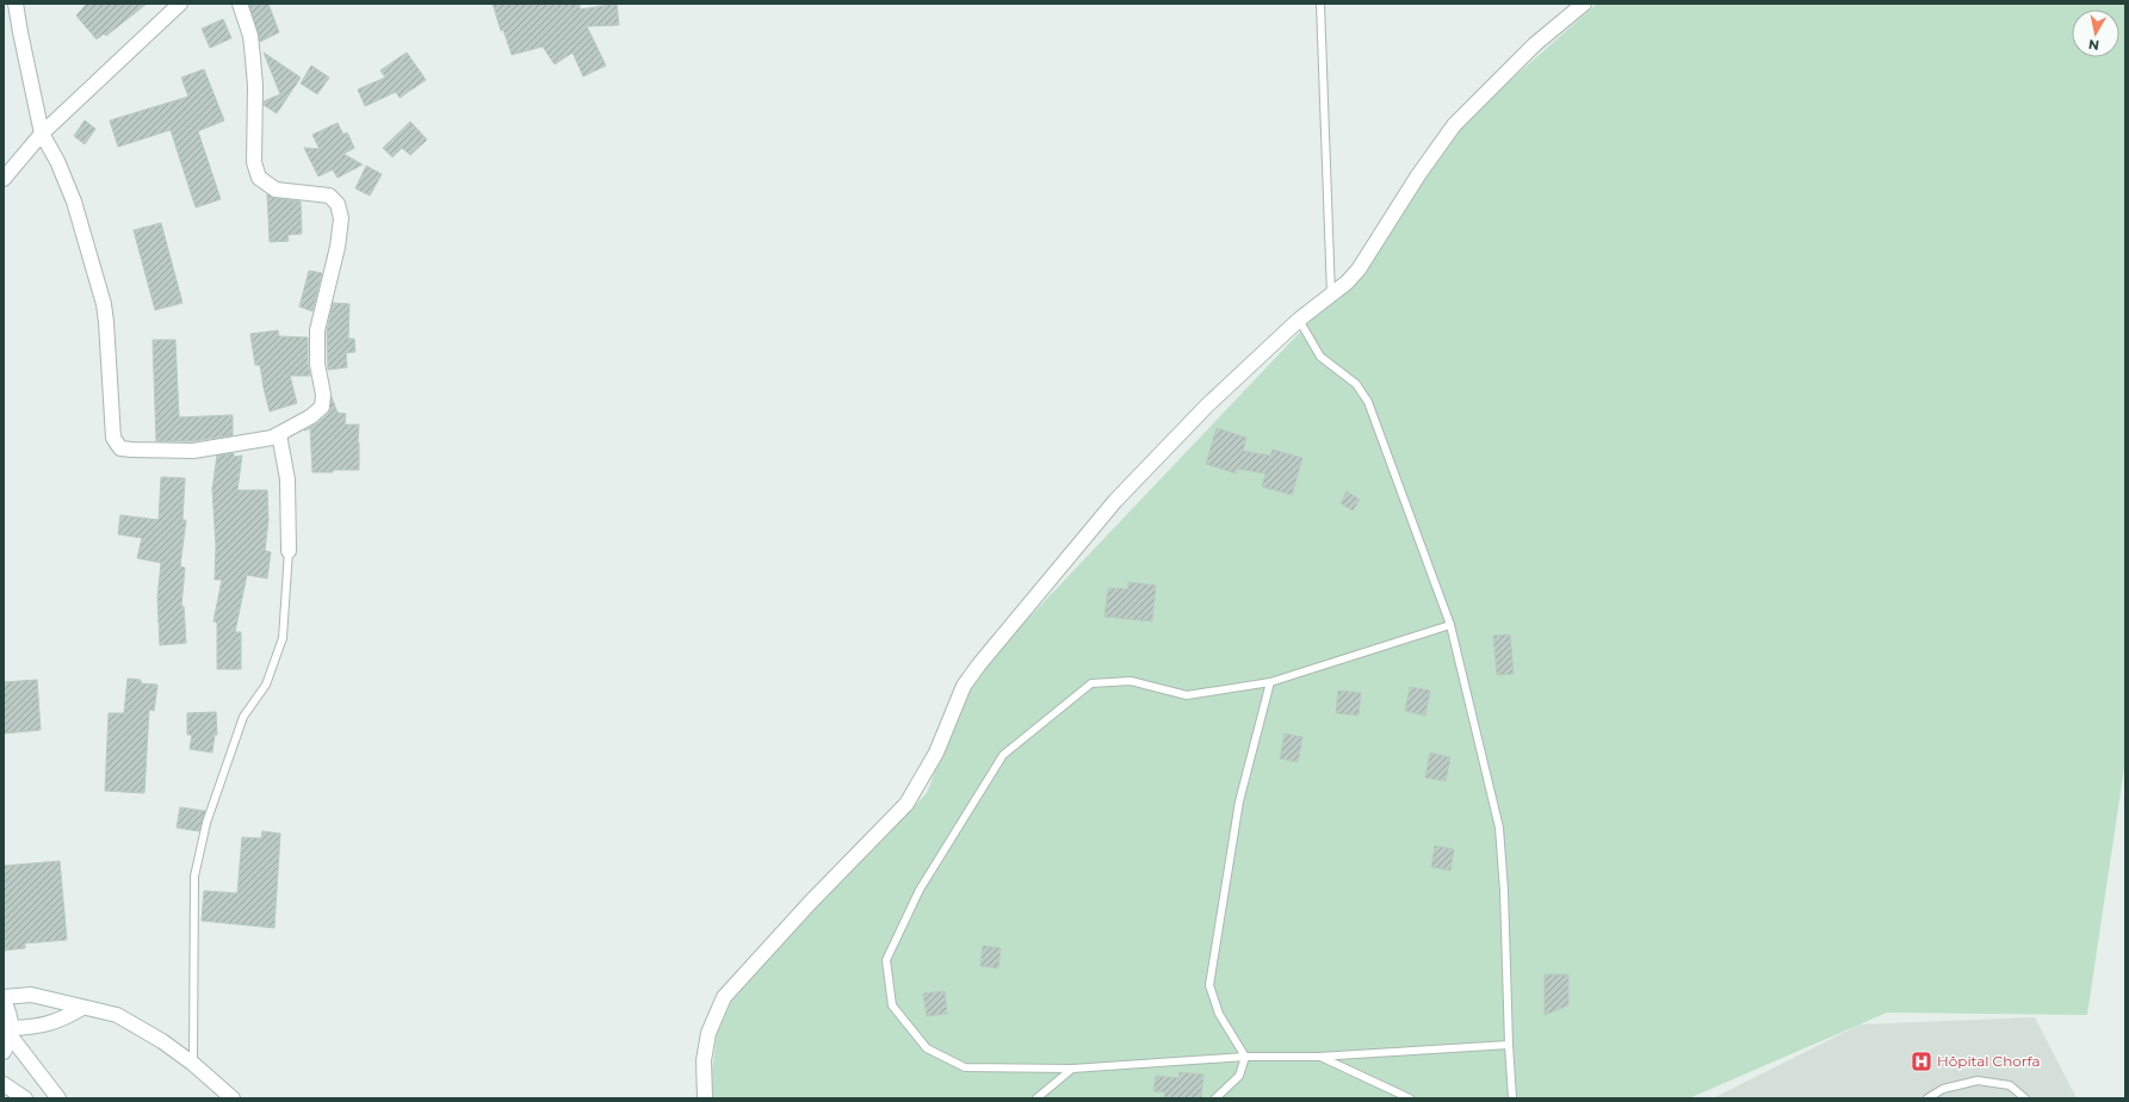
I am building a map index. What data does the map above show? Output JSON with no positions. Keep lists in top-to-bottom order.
{
  "places": {
    "hospital": ["Hôpital Chorfa"]
  },
  "north": "bottom"
}
